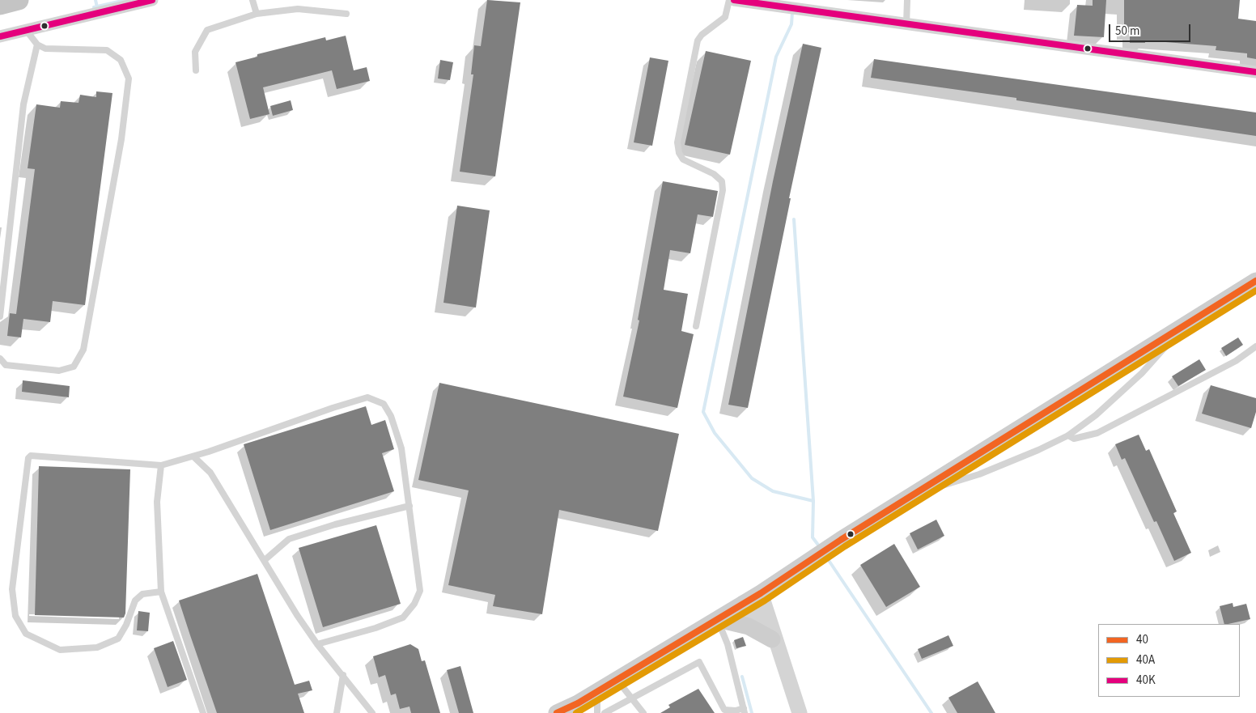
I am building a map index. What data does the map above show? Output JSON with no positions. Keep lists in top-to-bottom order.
{
  "lines": ["transit line 40Κ", "transit line 40", "transit line 40Α"],
  "legend": ["40", "40Α", "40Κ"],
  "scale_bar": "50 m"
}
